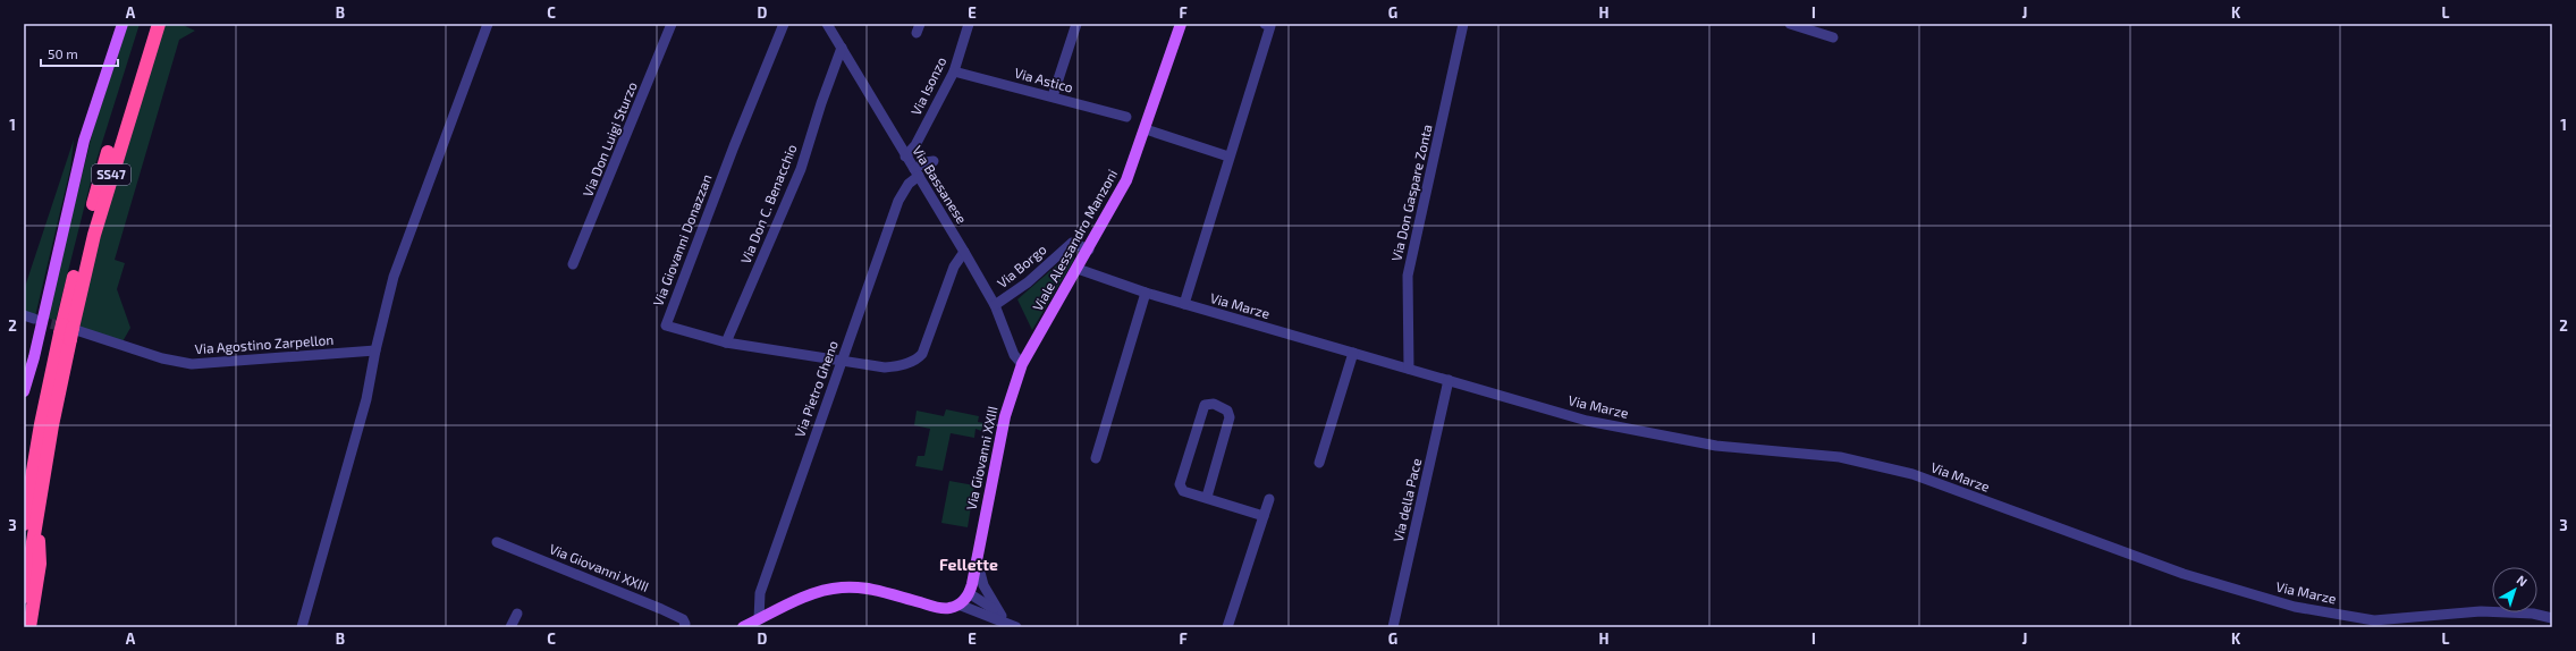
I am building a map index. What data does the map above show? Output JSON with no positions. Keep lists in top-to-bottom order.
{
  "streets": {
    "highway": ["SS47"],
    "main road": ["Viale Alessandro Manzoni", "Via Giovanni XXIII"],
    "street": [
      "Via Astico",
      "Via Isonzo",
      "Via Don Luigi Sturzo",
      "Via Bassanese",
      "Via Don Gaspare Zonta",
      "Via Don C. Benacchio",
      "Via Giovanni Donazzan",
      "Via Borgo",
      "Via Marze",
      "Via Agostino Zarpellon",
      "Via Pietro Gheno",
      "Via della Pace"
    ]
  },
  "crossings": [
    ["Via Astico", "Via Isonzo"],
    ["Via Isonzo", "Via Bassanese"],
    ["SS47", "Via Agostino Zarpellon"],
    ["Via Bassanese", "Via Don C. Benacchio"],
    ["Via Bassanese", "Via Giovanni Donazzan"],
    ["Via Bassanese", "Viale Alessandro Manzoni"],
    ["Via Bassanese", "Via Borgo"],
    ["Via Bassanese", "Via Pietro Gheno"],
    ["Via Bassanese", "Via Giovanni XXIII"],
    ["Via Don Gaspare Zonta", "Via Marze"],
    ["Via Don C. Benacchio", "Via Giovanni Donazzan"],
    ["Via Giovanni Donazzan", "Via Pietro Gheno"],
    ["Viale Alessandro Manzoni", "Via Borgo"],
    ["Viale Alessandro Manzoni", "Via Marze"],
    ["Viale Alessandro Manzoni", "Via Giovanni XXIII"],
    ["Via Marze", "Via della Pace"]
  ],
  "districts": ["Fellette"],
  "scale_bar": "50 m",
  "north": "top right",
  "grid": {
    "columns": [
      "A",
      "B",
      "C",
      "D",
      "E",
      "F",
      "G",
      "H",
      "I",
      "J",
      "K",
      "L"
    ],
    "rows": ["1", "2", "3"]
  }
}
